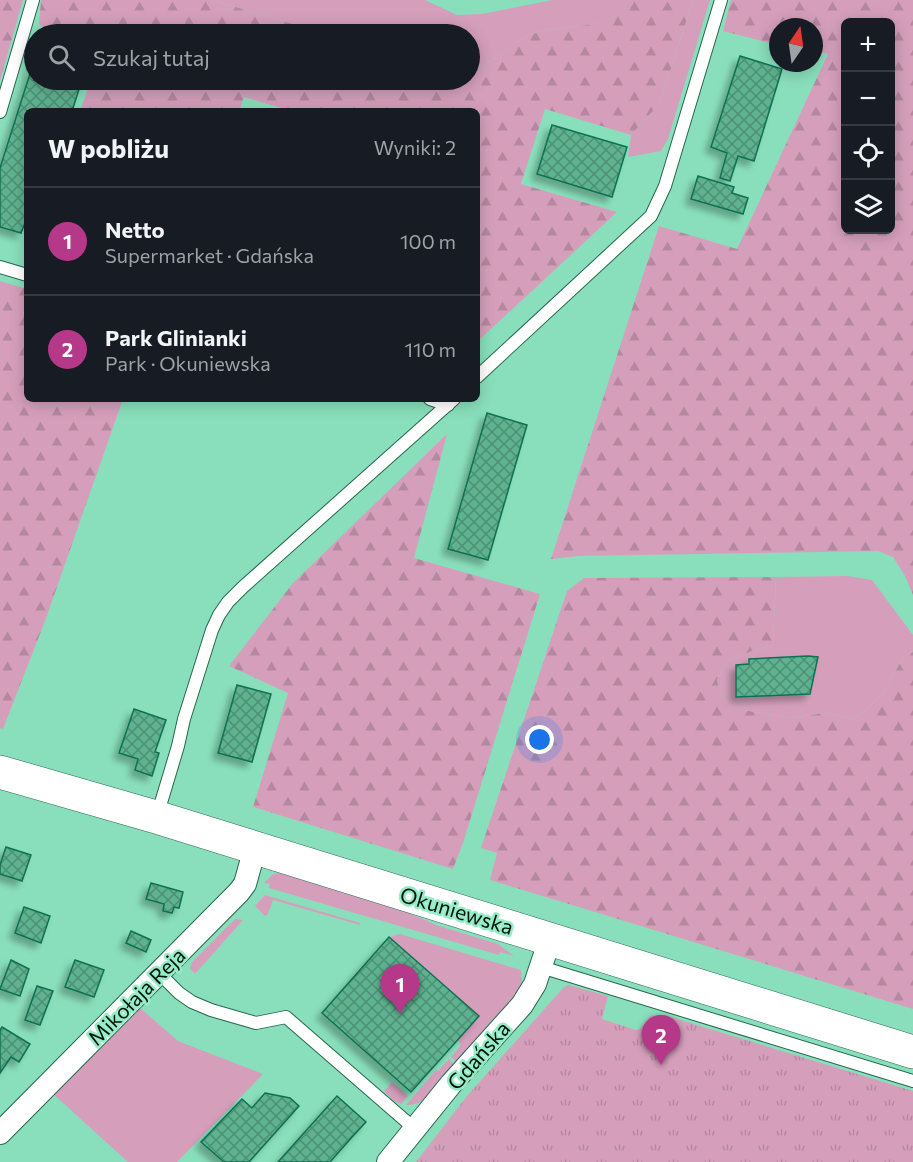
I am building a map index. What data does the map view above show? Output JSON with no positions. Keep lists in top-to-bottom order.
{
  "streets": {
    "main road": ["Okuniewska"],
    "street": ["Mikołaja Reja", "Gdańska"]
  },
  "crossings": [
    ["Okuniewska", "Mikołaja Reja"],
    ["Okuniewska", "Gdańska"]
  ],
  "north": "top",
  "page": {
    "map_buttons": ["+", "−"],
    "search": "Szukaj tutaj",
    "heading": ["W pobliżu", "Wyniki: 2"],
    "list": [
      {
        "mark": "1",
        "name": "Netto",
        "note": "Supermarket · Gdańska",
        "value": "100 m"
      },
      {
        "mark": "2",
        "name": "Park Glinianki",
        "note": "Park · Okuniewska",
        "value": "110 m"
      }
    ],
    "pins": ["1", "2"]
  }
}
